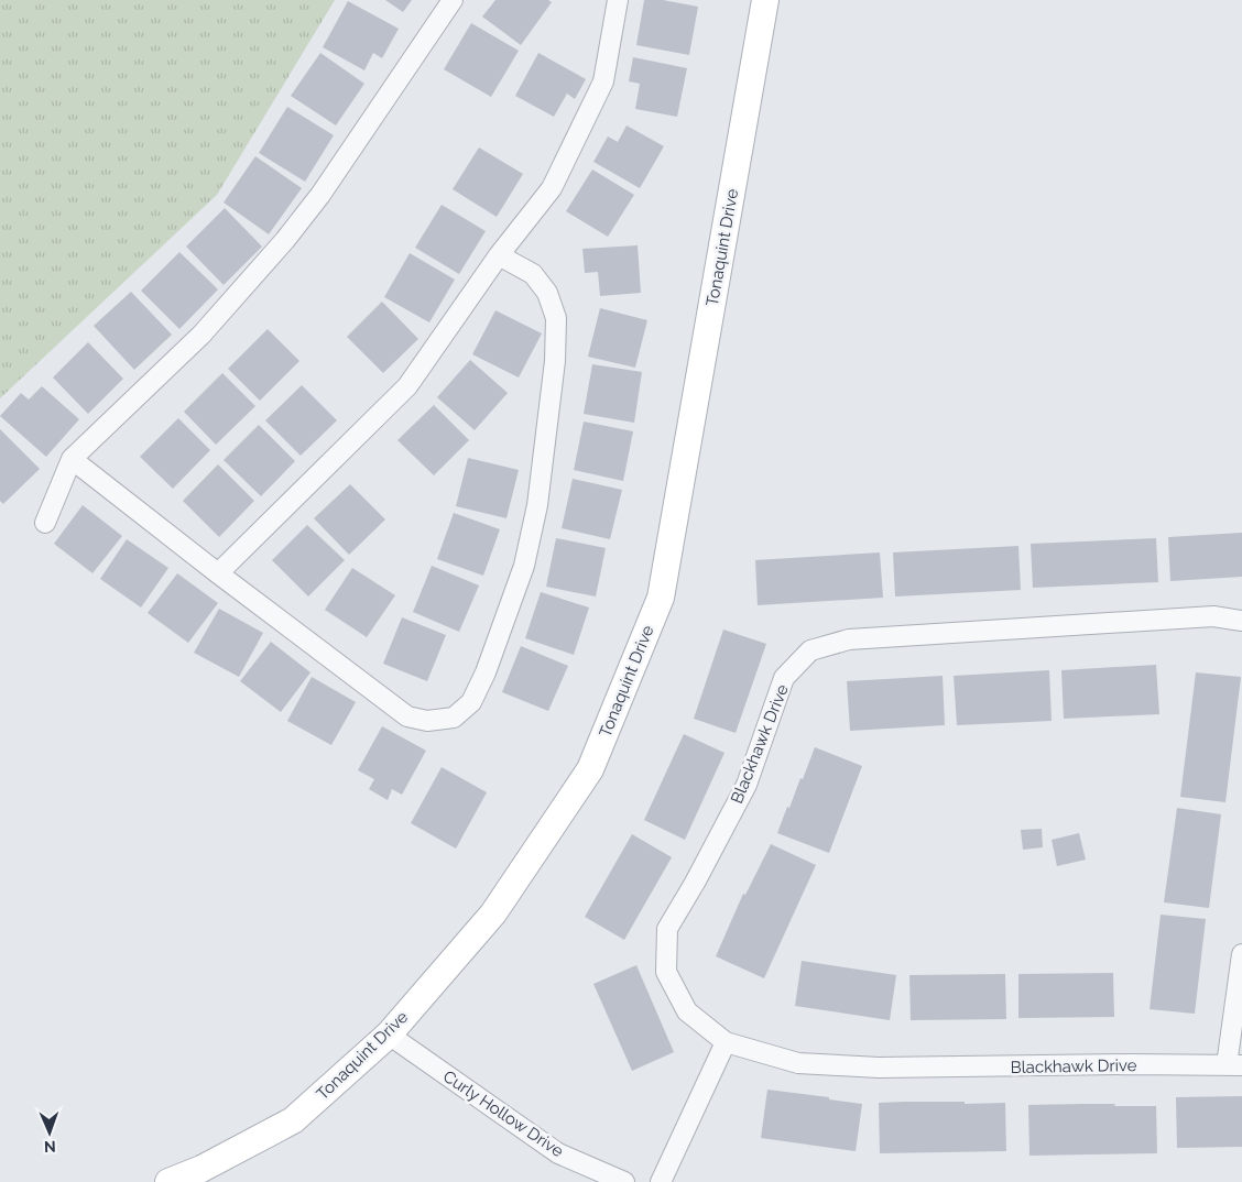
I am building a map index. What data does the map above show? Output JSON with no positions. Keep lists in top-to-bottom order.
{
  "streets": {
    "street": ["Tonaquint Drive", "Blackhawk Drive", "Curly Hollow Drive"]
  },
  "crossings": [
    ["Tonaquint Drive", "Curly Hollow Drive"]
  ],
  "north": "bottom"
}
